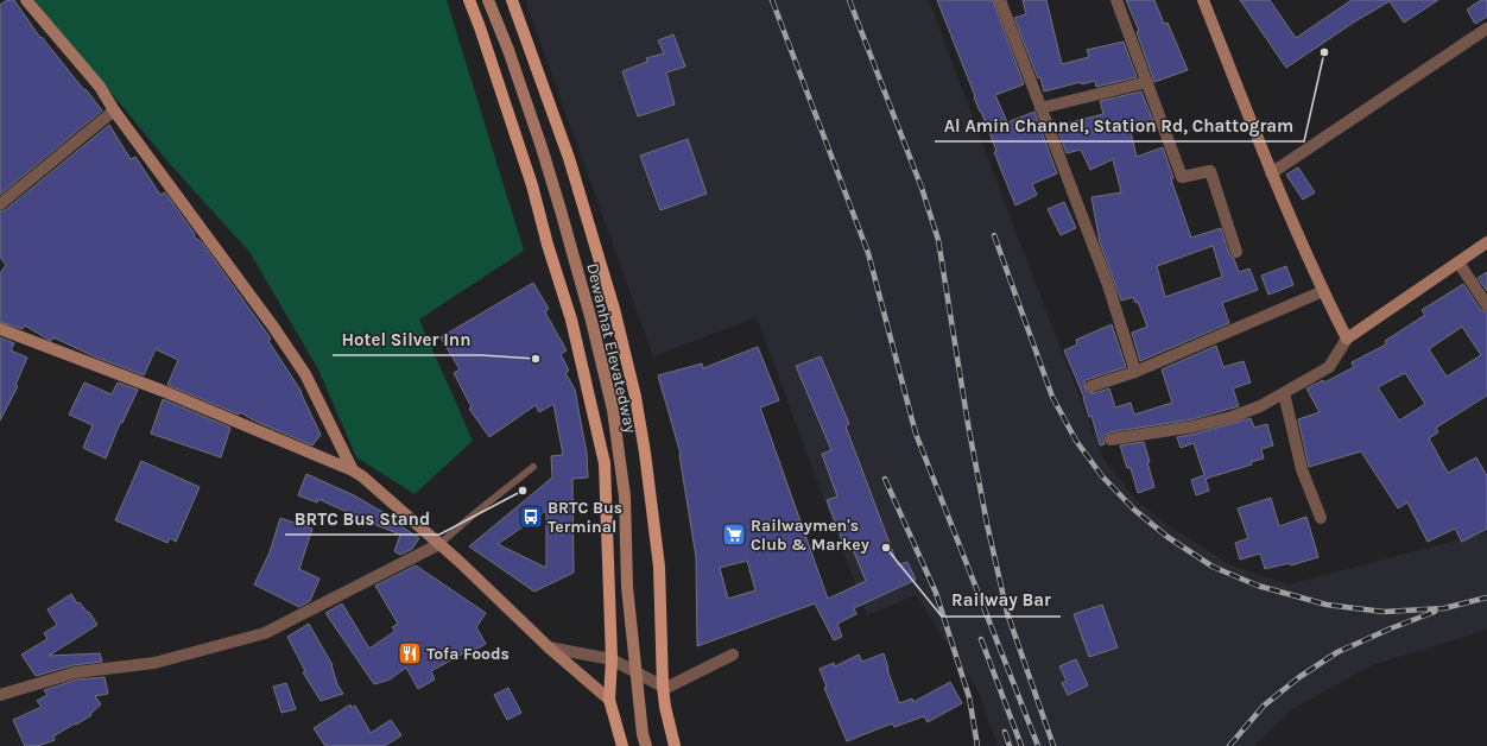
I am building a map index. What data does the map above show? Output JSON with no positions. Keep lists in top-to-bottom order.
{
  "streets": {
    "street": ["Dewanhat Elevatedway"]
  },
  "places": {
    "other": [
      "Al Amin Channel, Station Rd, Chattogram",
      "Hotel Silver Inn",
      "BRTC Bus Stand",
      "Railway Bar"
    ],
    "bus stop": ["BRTC Bus Terminal"],
    "supermarket": ["Railwaymen's Club & Markey"],
    "restaurant": ["Tofa Foods"]
  }
}
